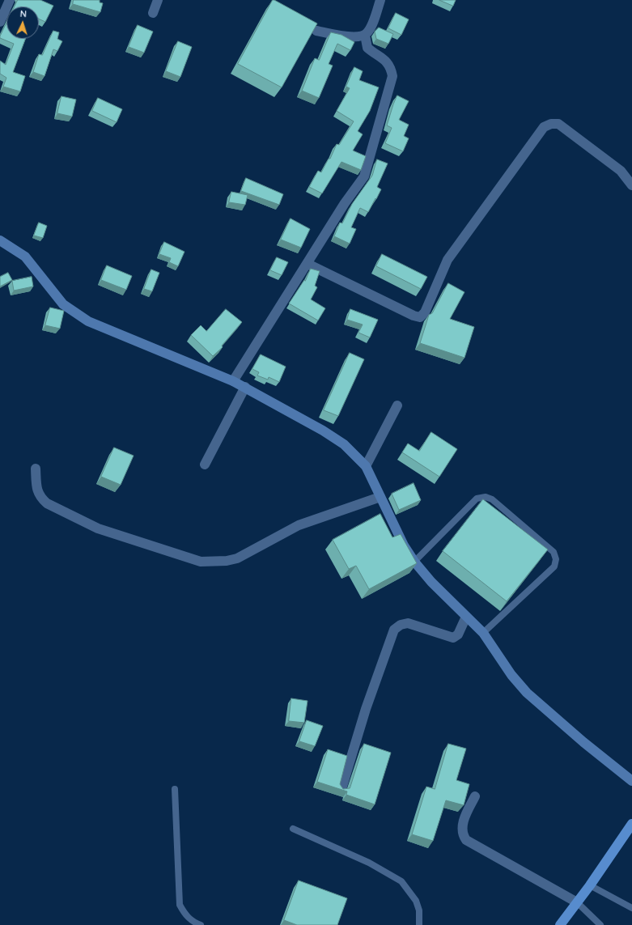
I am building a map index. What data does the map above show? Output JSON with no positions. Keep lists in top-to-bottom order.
{
  "north": "top"
}
